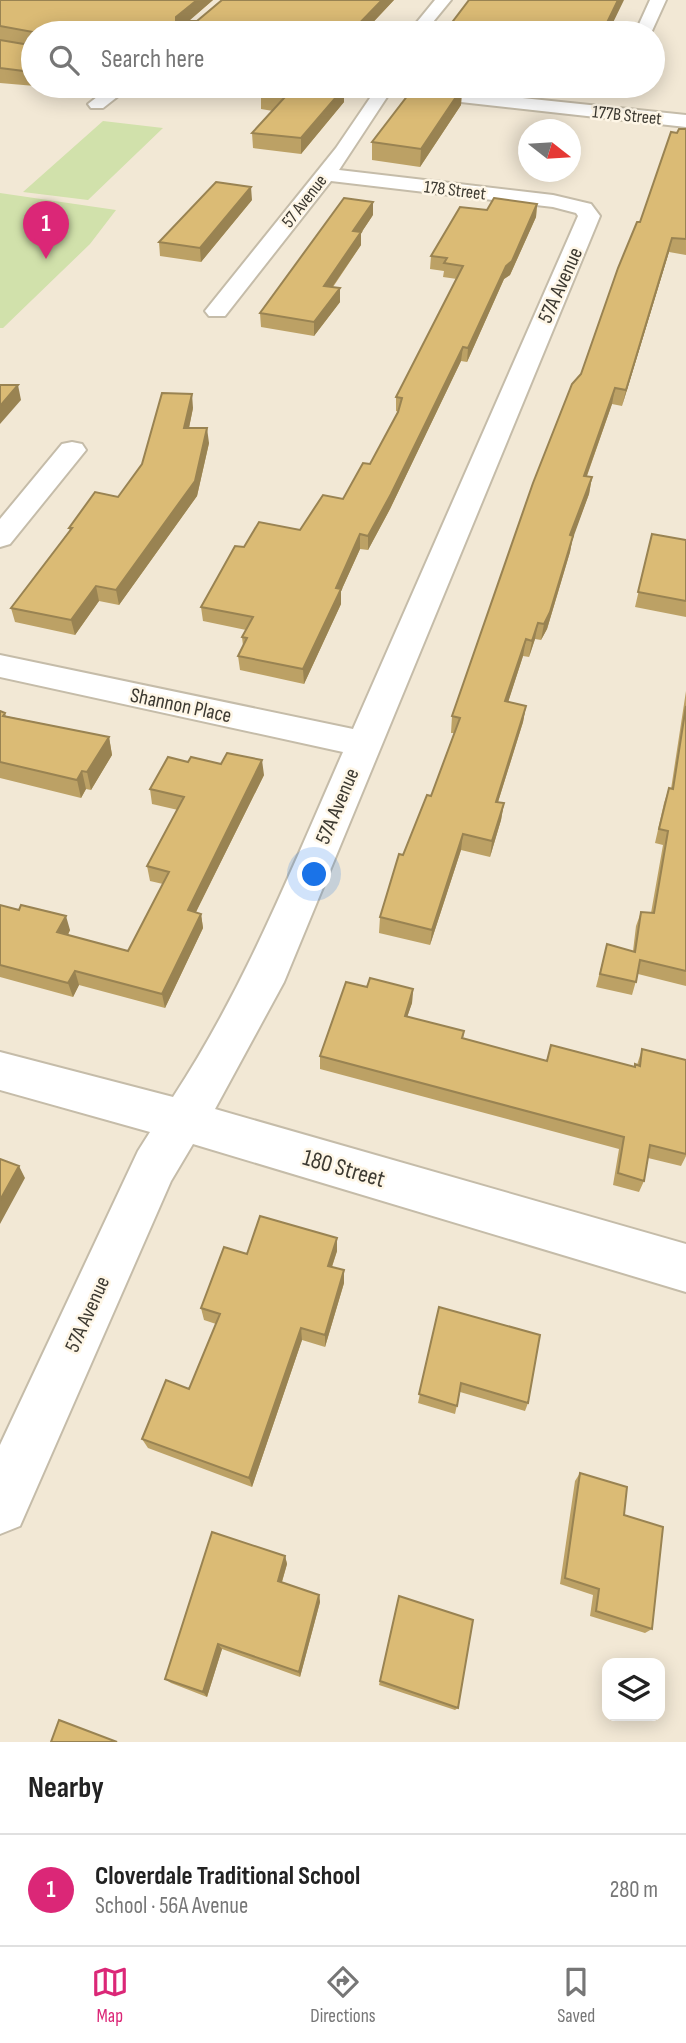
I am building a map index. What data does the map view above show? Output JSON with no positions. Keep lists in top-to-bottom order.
{
  "streets": {
    "street": [
      "177B Street",
      "178 Street",
      "57 Avenue",
      "57A Avenue",
      "Shannon Place",
      "180 Street"
    ]
  },
  "crossings": [
    ["178 Street", "57 Avenue"],
    ["178 Street", "57A Avenue"],
    ["57A Avenue", "Shannon Place"],
    ["57A Avenue", "180 Street"]
  ],
  "north": "right",
  "page": {
    "search": "Search here",
    "pins": "1",
    "heading": "Nearby",
    "list": [
      {
        "mark": "1",
        "name": "Cloverdale Traditional School",
        "note": "School · 56A Avenue",
        "value": "280 m"
      }
    ],
    "nav": ["Map", "Directions", "Saved"]
  }
}
